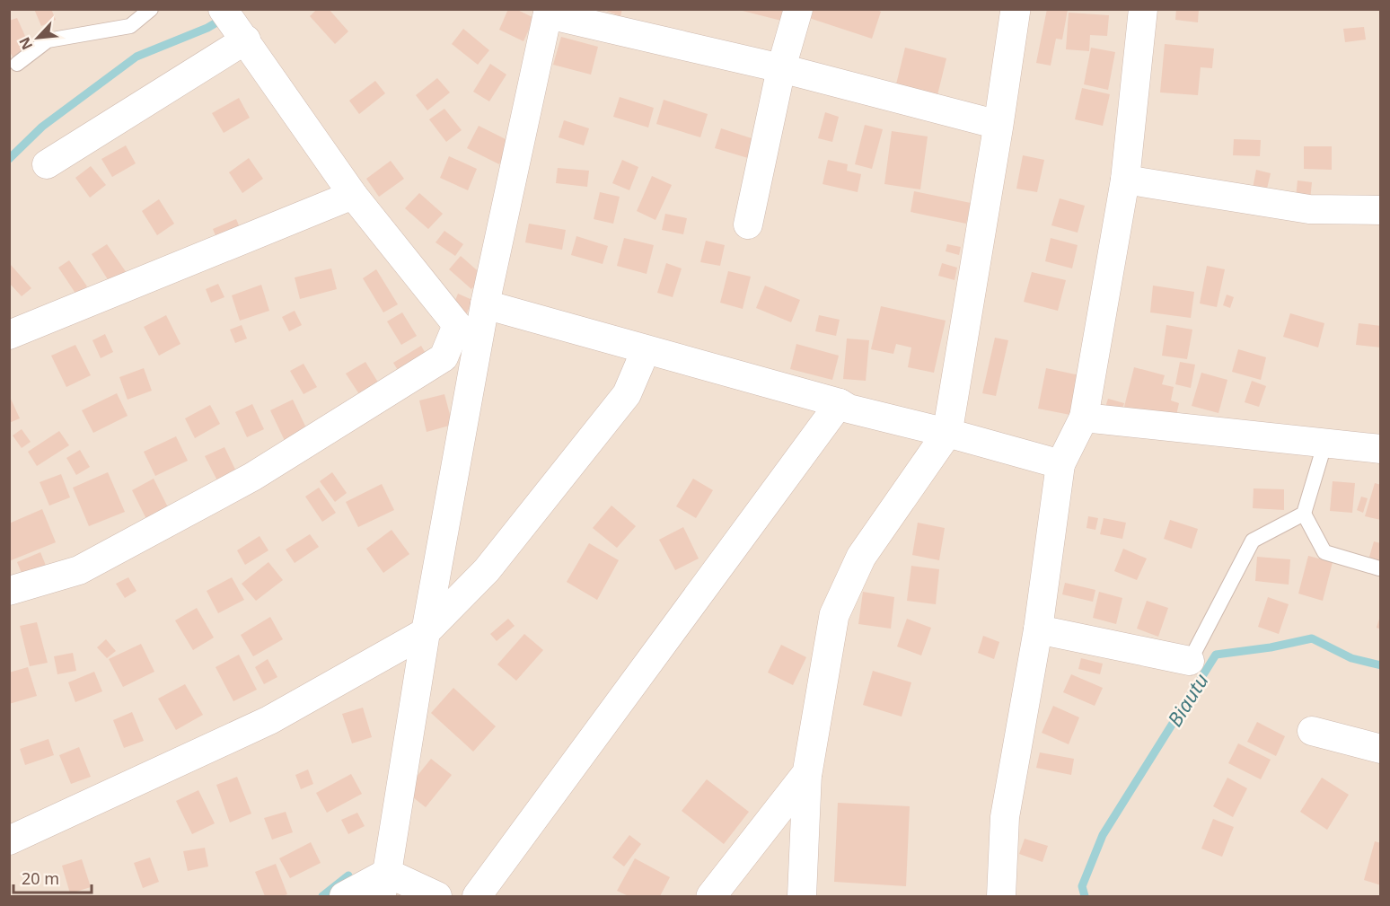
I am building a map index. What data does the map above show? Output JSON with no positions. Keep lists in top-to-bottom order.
{
  "water": ["Biautu"],
  "scale_bar": "20 m",
  "north": "bottom left"
}
